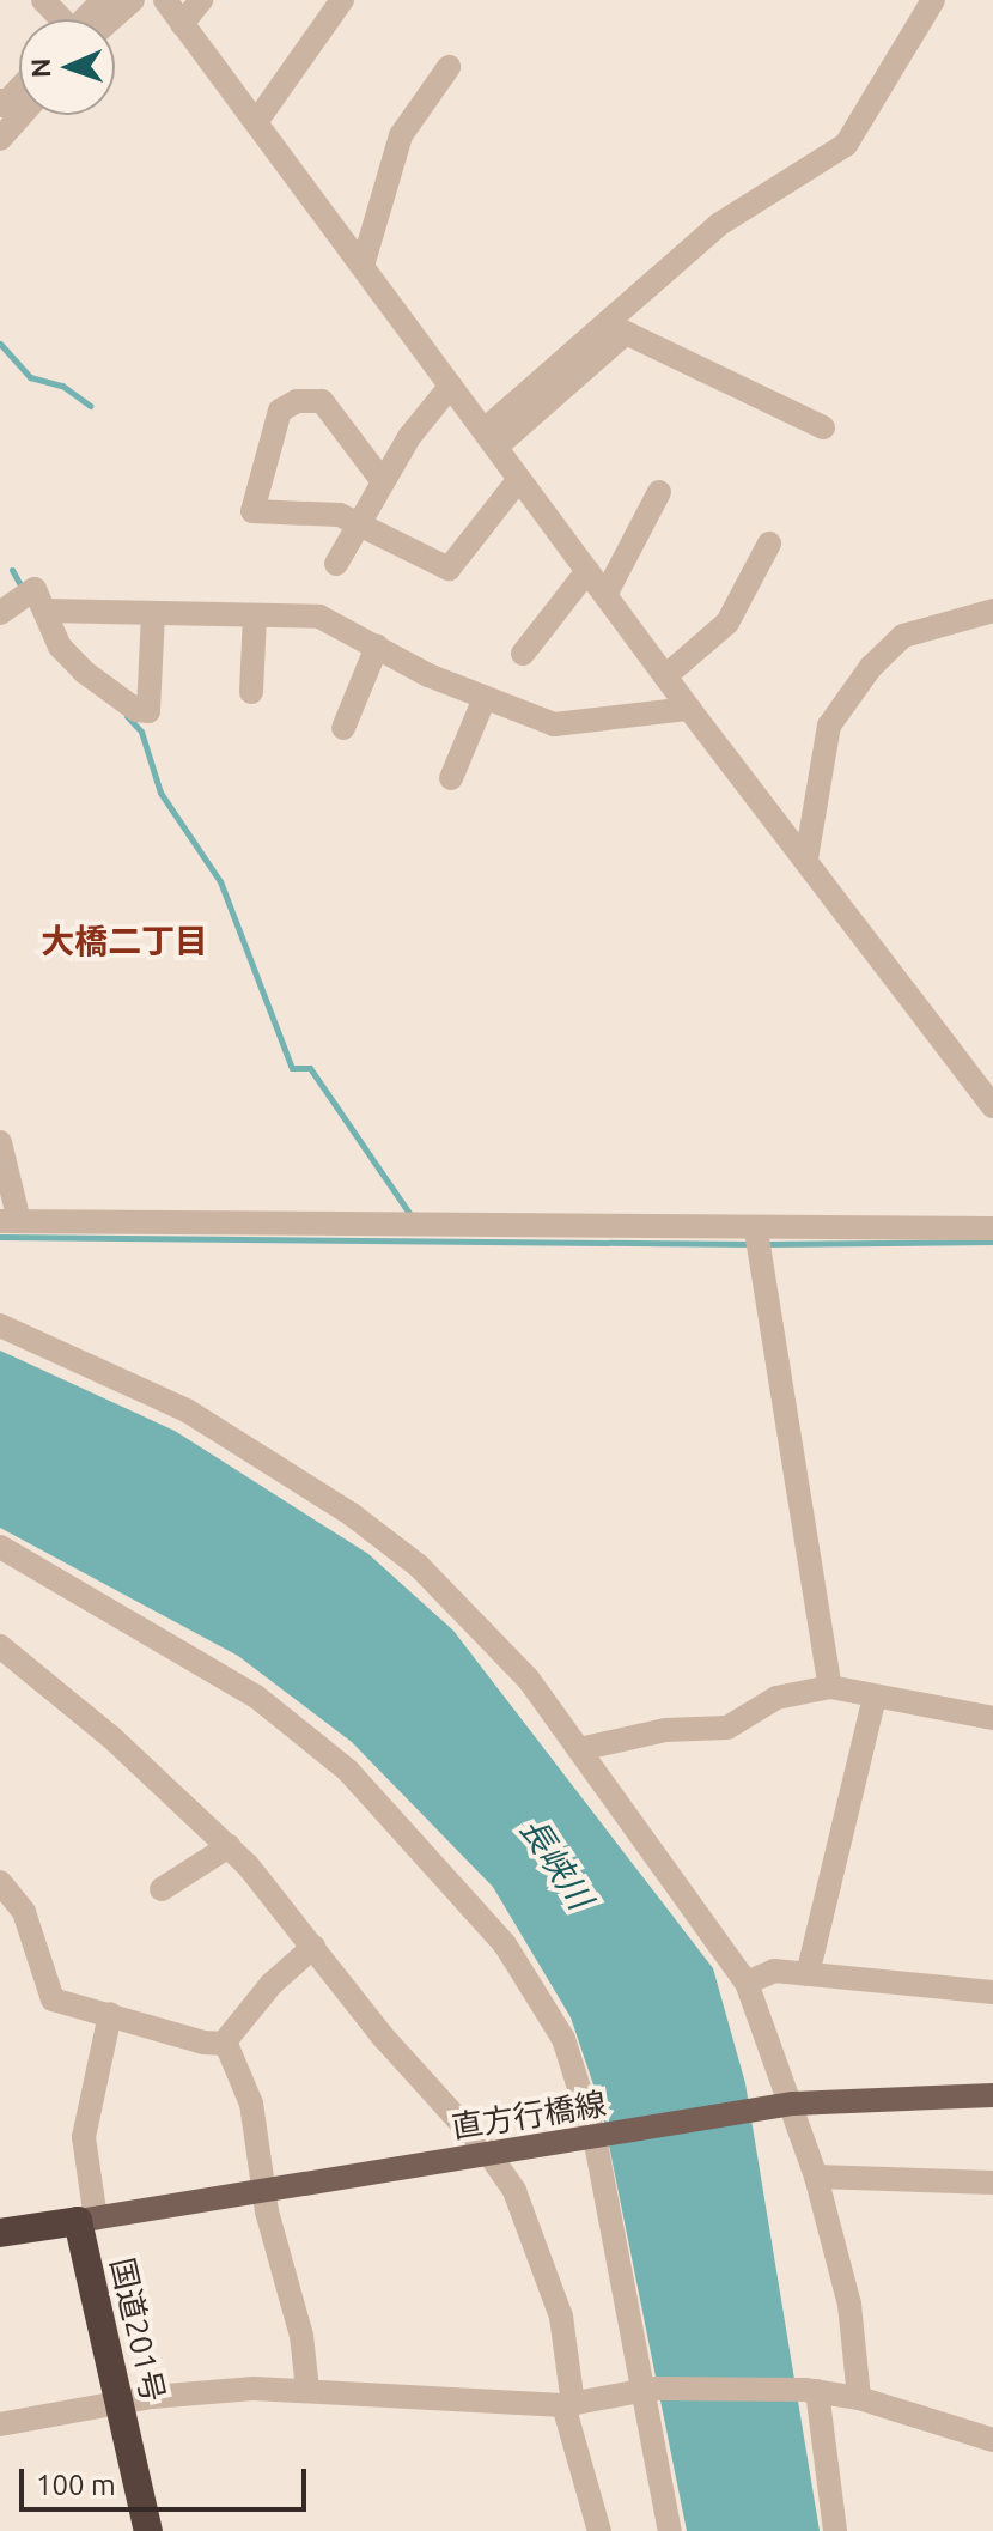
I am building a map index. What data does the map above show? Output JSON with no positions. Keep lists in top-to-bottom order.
{
  "streets": {
    "highway": ["国道201号"],
    "main road": ["直方行橋線"]
  },
  "crossings": [
    ["直方行橋線", "国道201号"]
  ],
  "districts": ["大橋二丁目"],
  "water": ["長峡川"],
  "scale_bar": "100 m",
  "north": "left"
}
